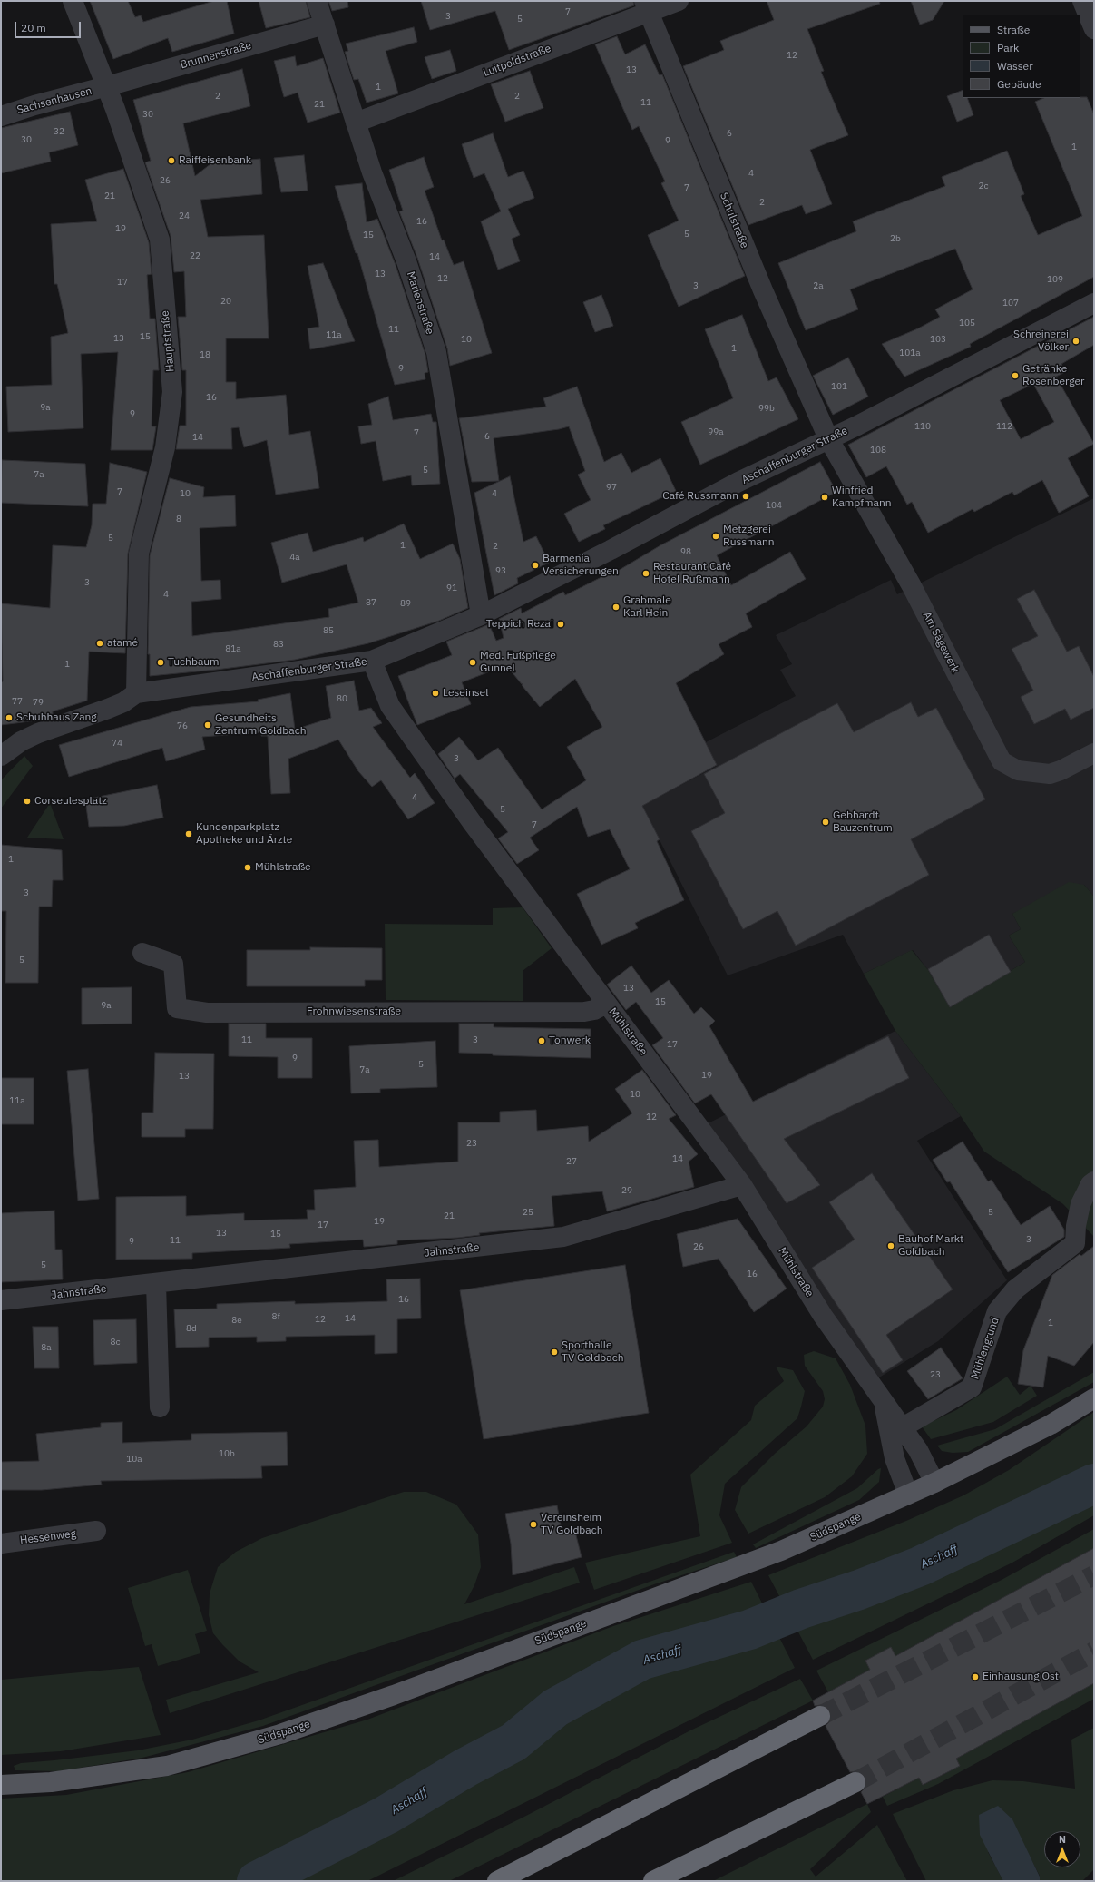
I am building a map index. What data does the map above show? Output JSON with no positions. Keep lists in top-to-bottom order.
{
  "streets": {
    "main road": ["Südspange"],
    "street": [
      "Brunnenstraße",
      "Luitpoldstraße",
      "Sachsenhausen",
      "Schulstraße",
      "Marienstraße",
      "Hauptstraße",
      "Aschaffenburger Straße",
      "Am Sägewerk",
      "Frohnwiesenstraße",
      "Mühlstraße",
      "Jahnstraße",
      "Mühlengrund",
      "Hessenweg"
    ]
  },
  "crossings": [
    ["Brunnenstraße", "Sachsenhausen"],
    ["Brunnenstraße", "Marienstraße"],
    ["Brunnenstraße", "Hauptstraße"],
    ["Luitpoldstraße", "Schulstraße"],
    ["Luitpoldstraße", "Marienstraße"],
    ["Sachsenhausen", "Hauptstraße"],
    ["Schulstraße", "Aschaffenburger Straße"],
    ["Schulstraße", "Am Sägewerk"],
    ["Marienstraße", "Aschaffenburger Straße"],
    ["Hauptstraße", "Aschaffenburger Straße"],
    ["Aschaffenburger Straße", "Am Sägewerk"],
    ["Aschaffenburger Straße", "Mühlstraße"],
    ["Frohnwiesenstraße", "Mühlstraße"],
    ["Mühlstraße", "Jahnstraße"],
    ["Mühlstraße", "Mühlengrund"],
    ["Mühlstraße", "Südspange"]
  ],
  "water": ["Aschaff"],
  "places": [
    "Raiffeisenbank",
    "Schreinerei Völker",
    "Getränke Rosenberger",
    "Café Russmann",
    "Winfried Kampfmann",
    "Metzgerei Russmann",
    "Barmenia Versicherungen",
    "Restaurant Café Hotel Rußmann",
    "Grabmale Karl Hein",
    "Teppich Rezai",
    "atamé",
    "Tuchbaum",
    "Med. Fußpflege Gunnel",
    "Leseinsel",
    "Schuhhaus Zang",
    "Gesundheits Zentrum Goldbach",
    "Corseulesplatz",
    "Gebhardt Bauzentrum",
    "Kundenparkplatz Apotheke und Ärzte",
    "Mühlstraße",
    "Tonwerk",
    "Bauhof Markt Goldbach",
    "Sporthalle TV Goldbach",
    "Vereinsheim TV Goldbach",
    "Einhausung Ost"
  ],
  "house_numbers": [
    "7",
    "3",
    "5",
    "12",
    "13",
    "1",
    "2",
    "2",
    "11",
    "21",
    "30",
    "32",
    "6",
    "30",
    "9",
    "1",
    "4",
    "26",
    "2c",
    "7",
    "21",
    "2",
    "24",
    "16",
    "19",
    "5",
    "15",
    "2b",
    "22",
    "14",
    "13",
    "12",
    "109",
    "17",
    "3",
    "2a",
    "20",
    "107",
    "105",
    "11",
    "11a",
    "15",
    "13",
    "10",
    "103",
    "1",
    "101a",
    "18",
    "9",
    "101",
    "16",
    "9a",
    "99b",
    "9",
    "110",
    "112",
    "99a",
    "7",
    "6",
    "14",
    "108",
    "5",
    "7a",
    "97",
    "7",
    "10",
    "4",
    "104",
    "8",
    "5",
    "1",
    "2",
    "98",
    "4a",
    "93",
    "3",
    "91",
    "4",
    "87",
    "89",
    "85",
    "83",
    "81a",
    "1",
    "80",
    "77",
    "79",
    "76",
    "74",
    "3",
    "4",
    "5",
    "7",
    "1",
    "3",
    "5",
    "13",
    "15",
    "9a",
    "11",
    "3",
    "17",
    "9",
    "5",
    "7a",
    "19",
    "13",
    "10",
    "11a",
    "12",
    "23",
    "14",
    "27",
    "29",
    "25",
    "5",
    "21",
    "19",
    "17",
    "13",
    "15",
    "3",
    "11",
    "9",
    "26",
    "5",
    "16",
    "16",
    "8f",
    "14",
    "12",
    "8e",
    "1",
    "8d",
    "8c",
    "8a",
    "23",
    "10b",
    "10a"
  ],
  "legend": [
    "Straße",
    "Park",
    "Wasser",
    "Gebäude"
  ],
  "scale_bar": "20 m",
  "north": "top"
}
